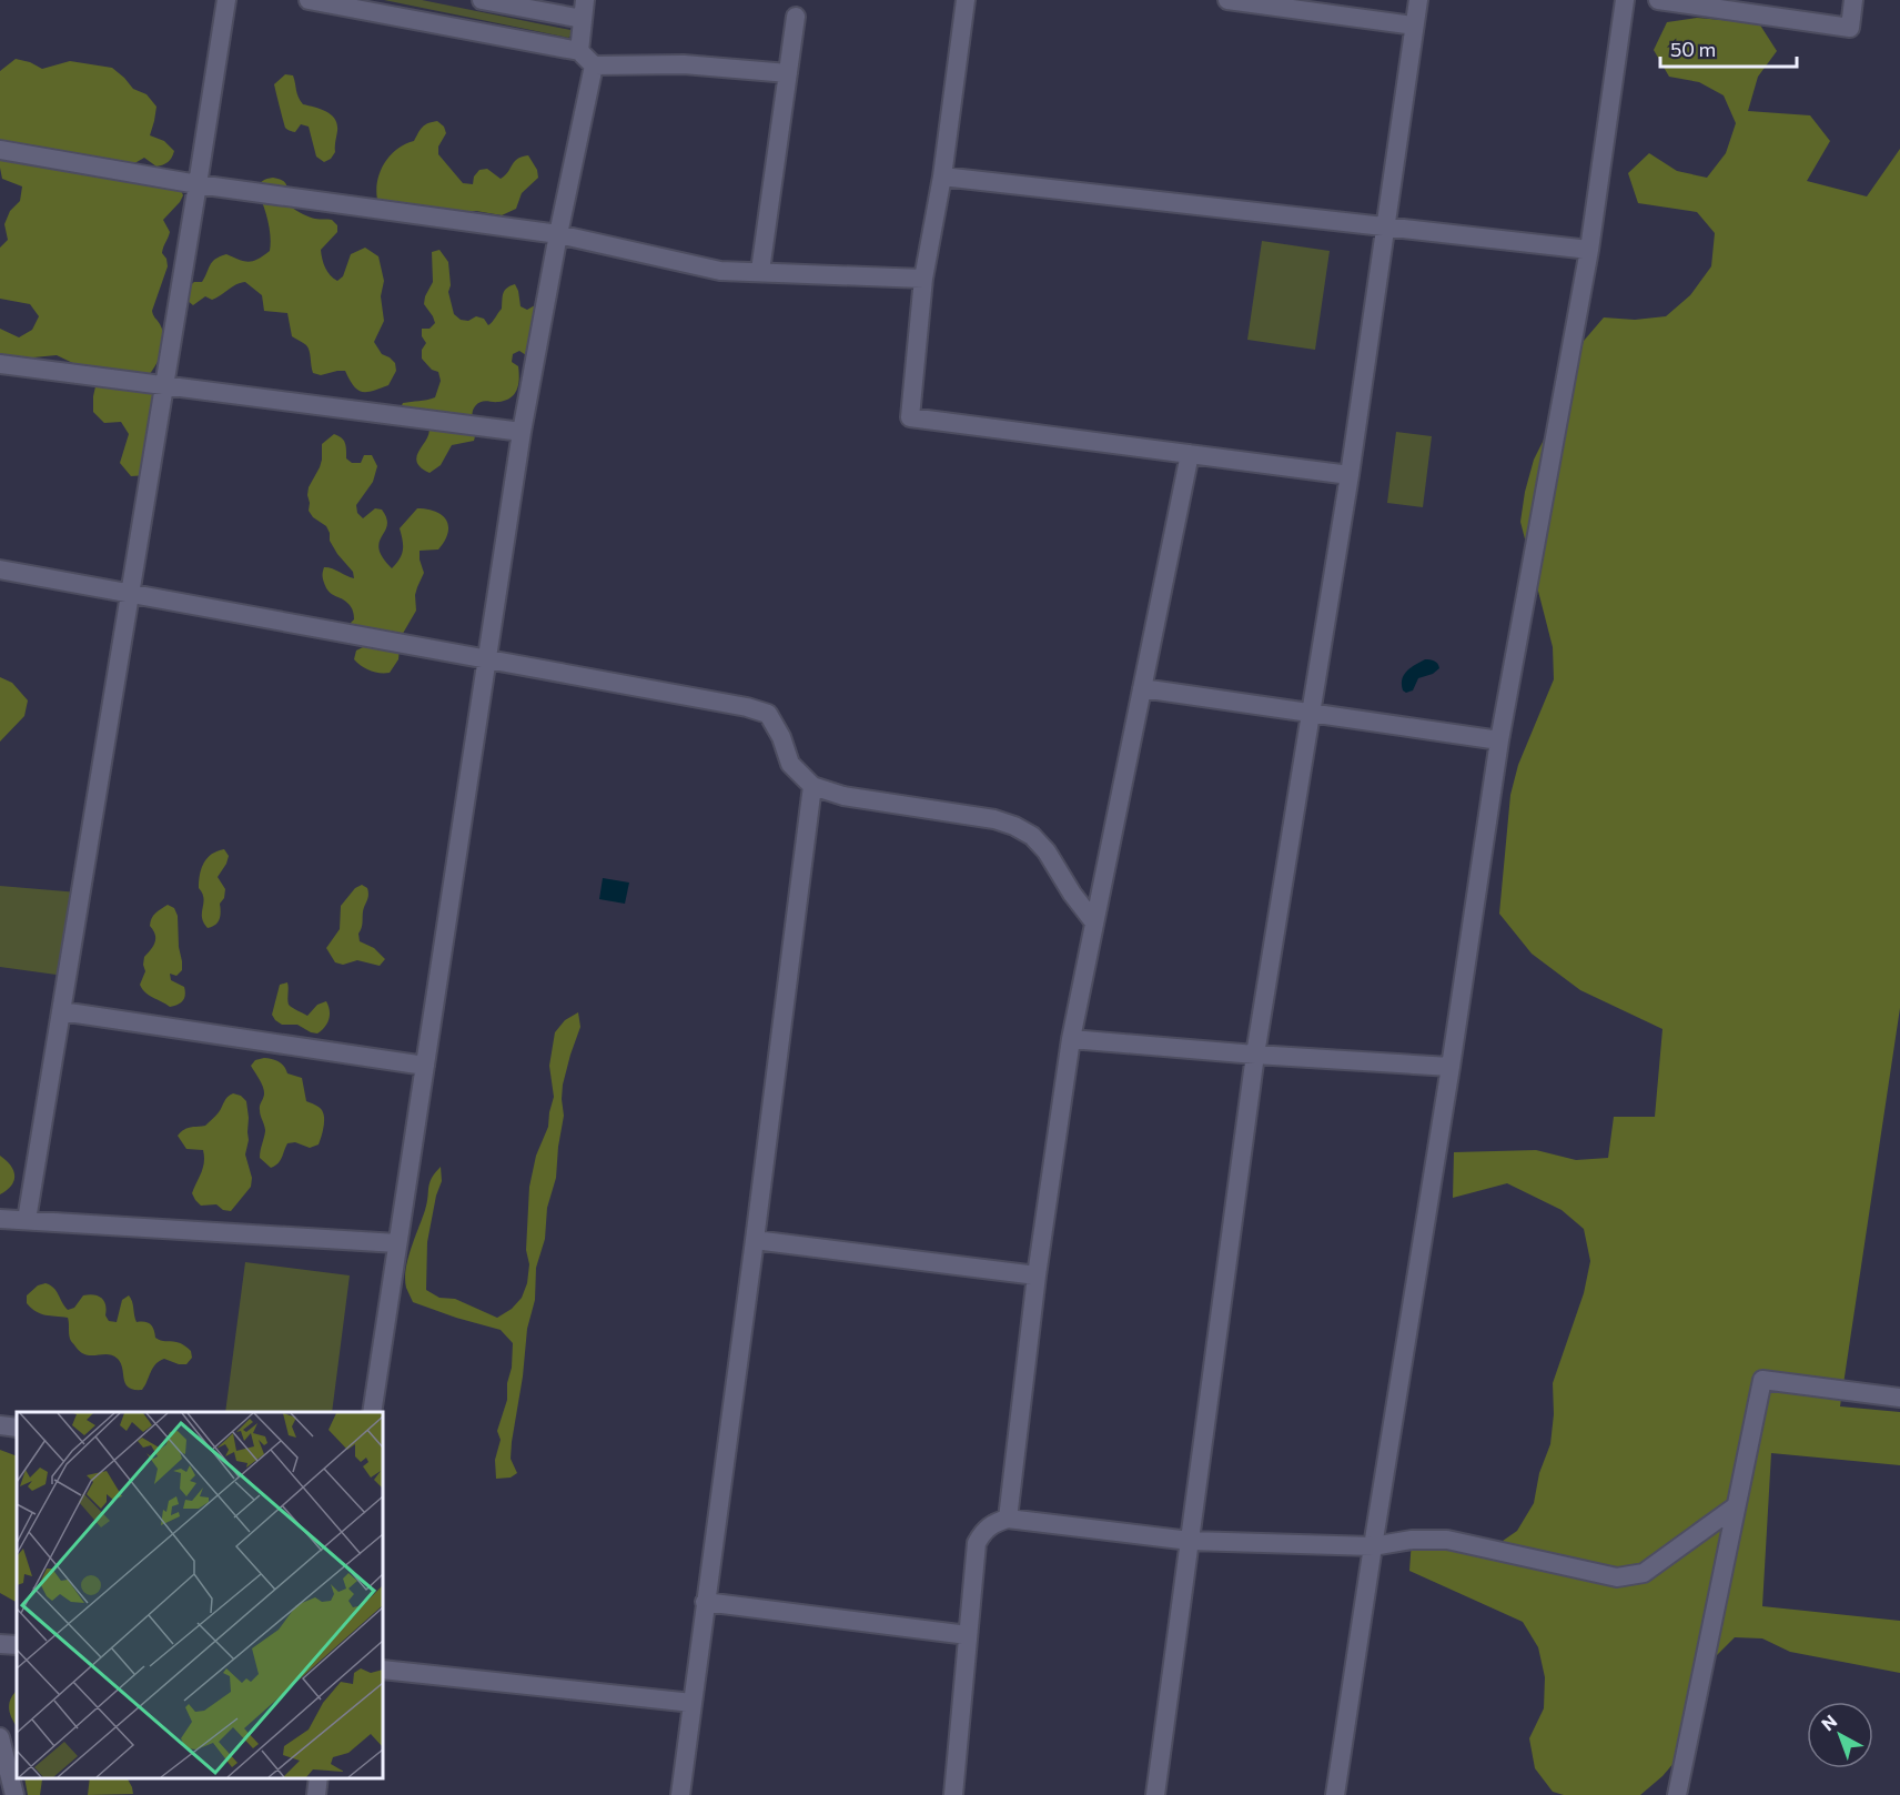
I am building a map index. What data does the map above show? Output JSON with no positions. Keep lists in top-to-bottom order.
{
  "scale_bar": "50 m",
  "north": "top left"
}
